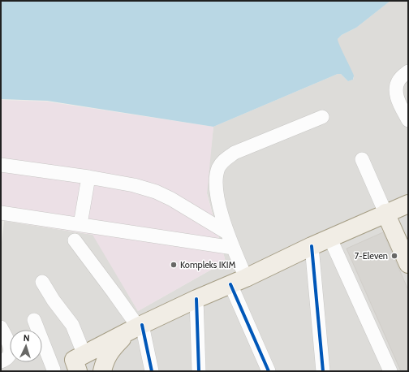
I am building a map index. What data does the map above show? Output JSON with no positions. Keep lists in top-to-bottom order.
{
  "places": ["7-Eleven", "Kompleks IKIM"],
  "north": "top"
}
